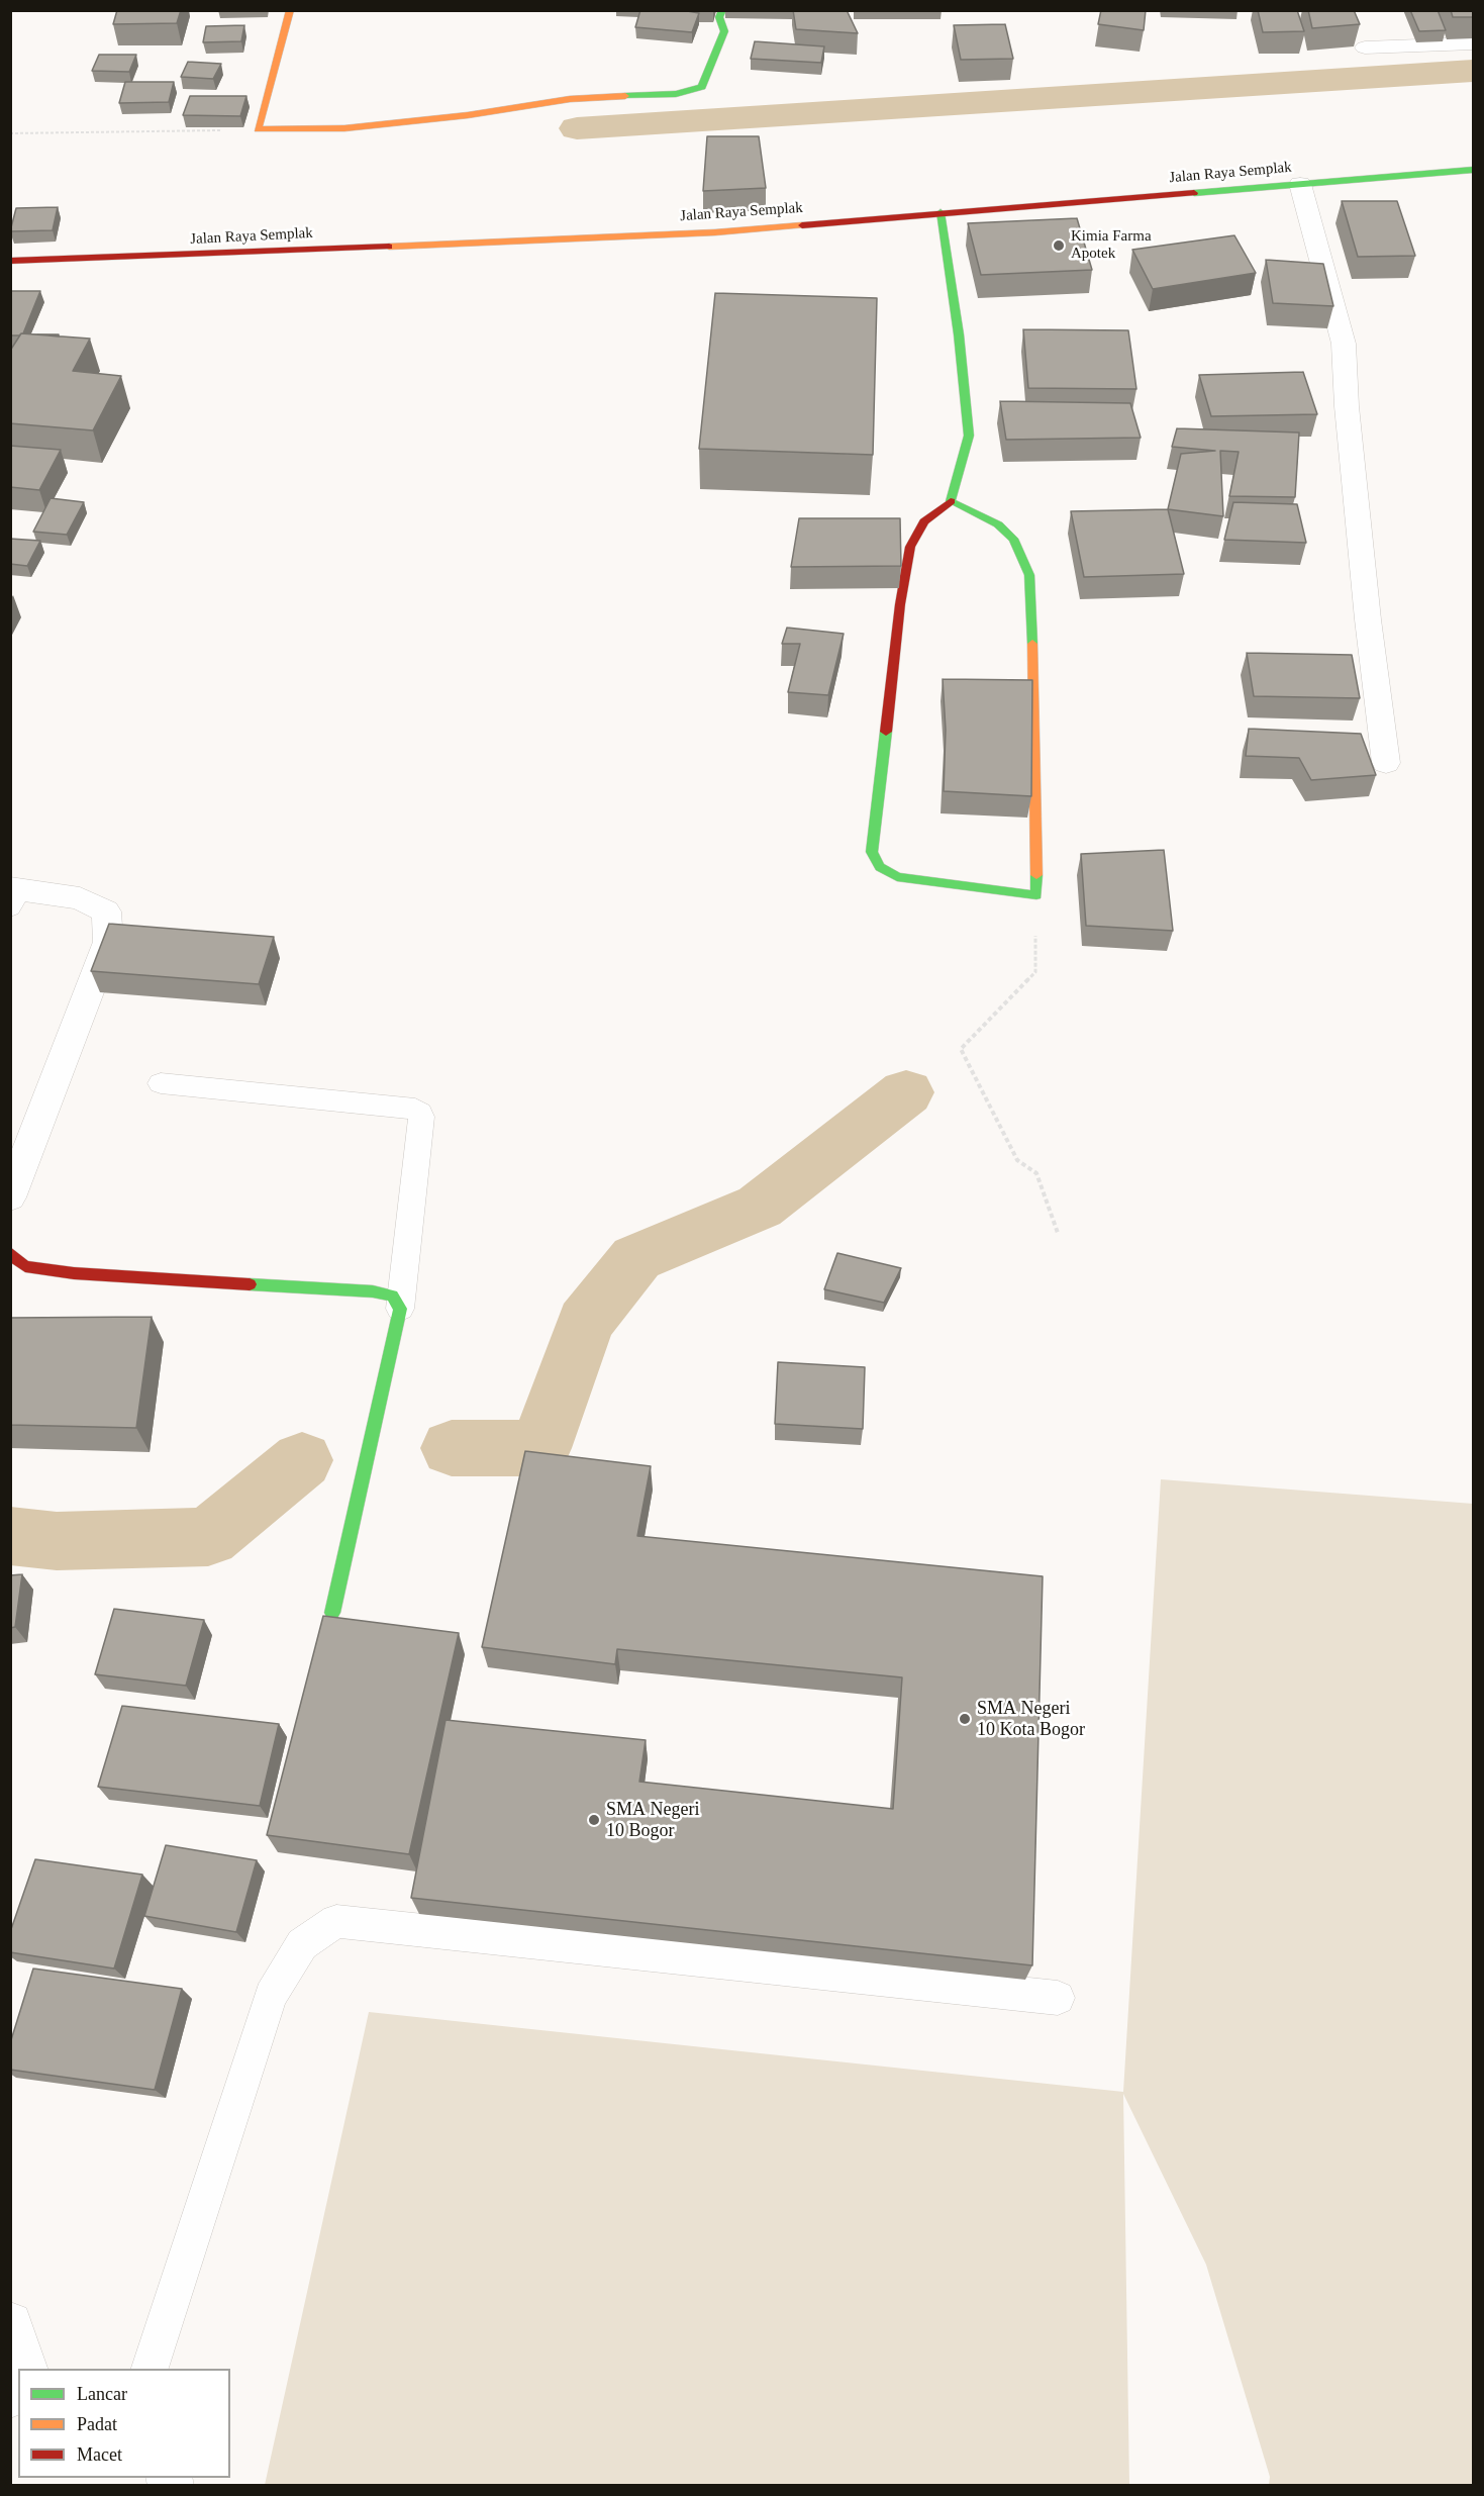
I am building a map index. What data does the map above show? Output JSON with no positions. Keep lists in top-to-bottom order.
{
  "streets": {
    "street": ["Jalan Raya Semplak"]
  },
  "places": ["Kimia Farma Apotek", "SMA Negeri 10 Kota Bogor", "SMA Negeri 10 Bogor"],
  "legend": ["Lancar", "Padat", "Macet"]
}
